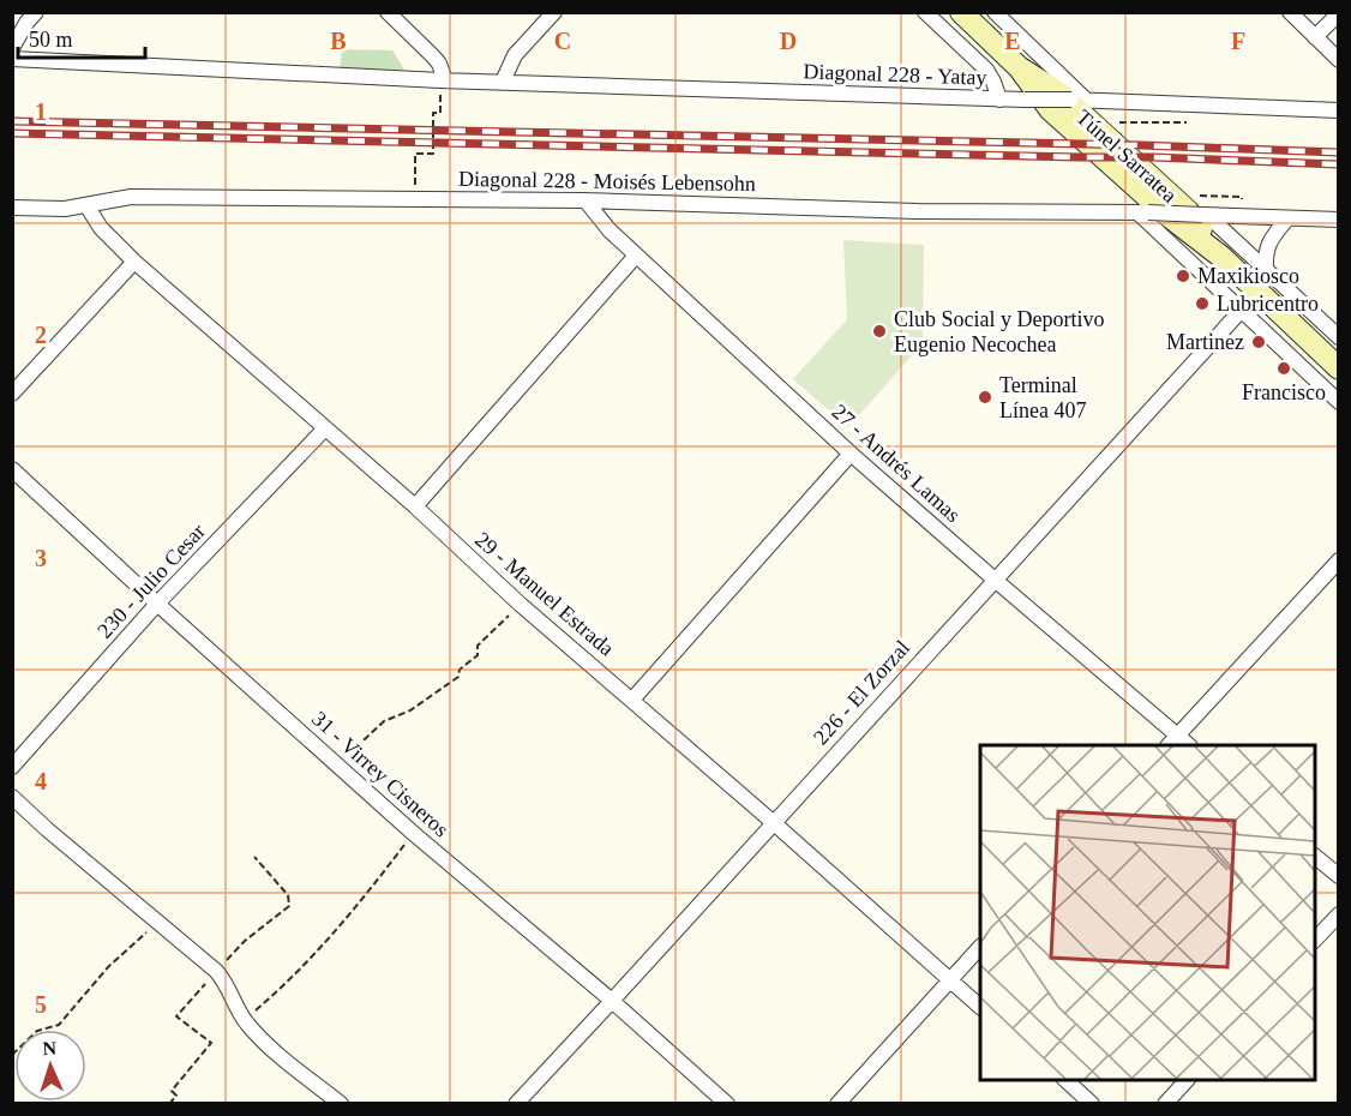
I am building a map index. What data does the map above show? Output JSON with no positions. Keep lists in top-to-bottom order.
{
  "streets": {
    "main road": ["Túnel Sarratea"],
    "street": [
      "Diagonal 228 - Yatay",
      "Diagonal 228 - Moisés Lebensohn",
      "27 - Andrés Lamas",
      "230 - Julio Cesar",
      "29 - Manuel Estrada",
      "226 - El Zorzal",
      "31 - Virrey Cisneros"
    ]
  },
  "crossings": [
    ["Diagonal 228 - Moisés Lebensohn", "27 - Andrés Lamas"],
    ["Diagonal 228 - Moisés Lebensohn", "29 - Manuel Estrada"],
    ["27 - Andrés Lamas", "226 - El Zorzal"],
    ["230 - Julio Cesar", "29 - Manuel Estrada"],
    ["230 - Julio Cesar", "31 - Virrey Cisneros"],
    ["29 - Manuel Estrada", "226 - El Zorzal"],
    ["226 - El Zorzal", "31 - Virrey Cisneros"]
  ],
  "places": [
    "Maxikiosco",
    "Lubricentro",
    "Club Social y Deportivo Eugenio Necochea",
    "Martinez",
    "Francisco",
    "Terminal Línea 407"
  ],
  "scale_bar": "50 m",
  "north": "top",
  "grid": {
    "columns": [
      "B",
      "C",
      "D",
      "E",
      "F"
    ],
    "rows": [
      "1",
      "2",
      "3",
      "4",
      "5"
    ]
  }
}
